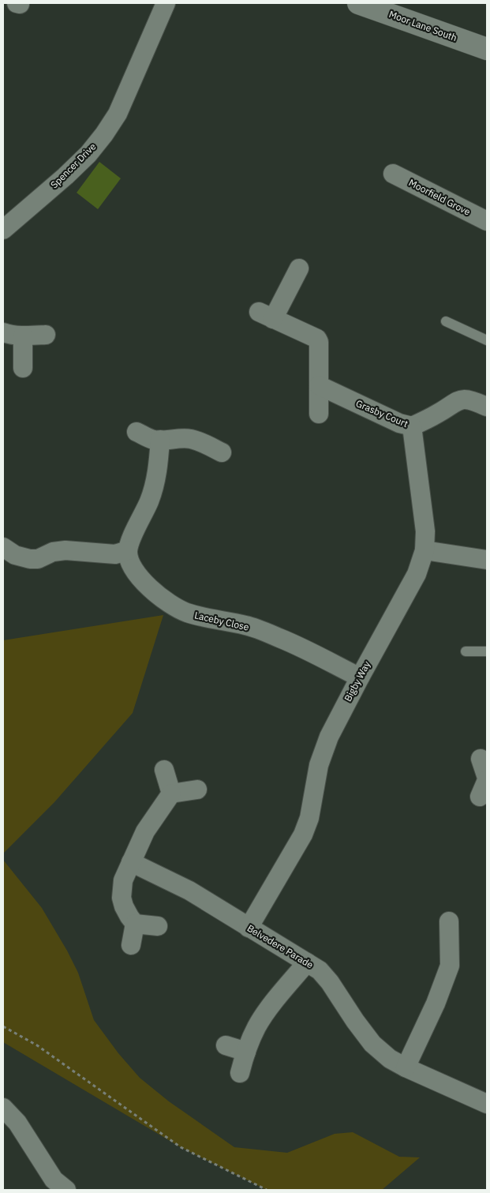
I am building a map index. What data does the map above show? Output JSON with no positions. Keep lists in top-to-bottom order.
{
  "streets": {
    "main road": ["Moor Lane South"],
    "street": [
      "Spencer Drive",
      "Moorfield Grove",
      "Grasby Court",
      "Laceby Close",
      "Bigby Way",
      "Belvedere Parade"
    ]
  },
  "crossings": [
    ["Grasby Court", "Bigby Way"],
    ["Laceby Close", "Bigby Way"],
    ["Bigby Way", "Belvedere Parade"]
  ]
}
